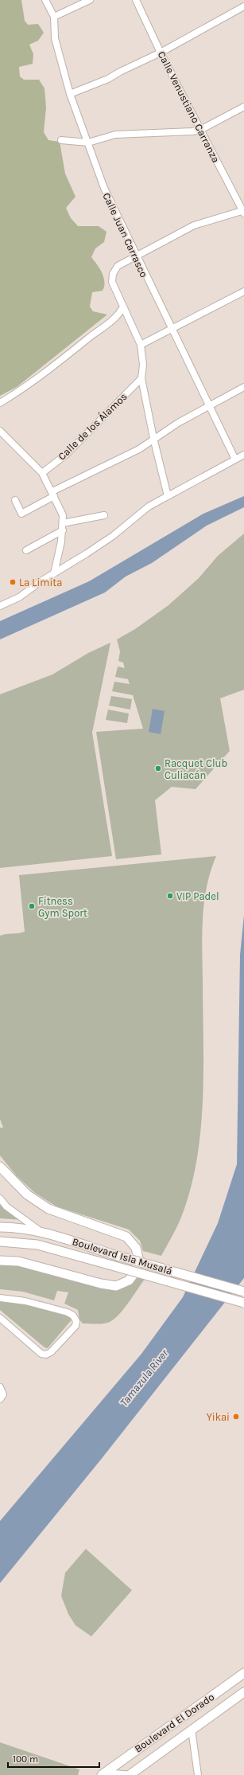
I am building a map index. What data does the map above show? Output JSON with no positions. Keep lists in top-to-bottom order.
{
  "streets": {
    "main road": ["Boulevard Isla Musalá", "Boulevard El Dorado"],
    "street": ["Calle Venustiano Carranza", "Calle Juan Carrasco", "Calle de los Álamos"]
  },
  "water": ["Tamazula River"],
  "places": [
    "La Limita",
    "Racquet Club Culiacán",
    "VIP Padel",
    "Fitness Gym Sport",
    "Yikai"
  ],
  "scale_bar": "100 m"
}
